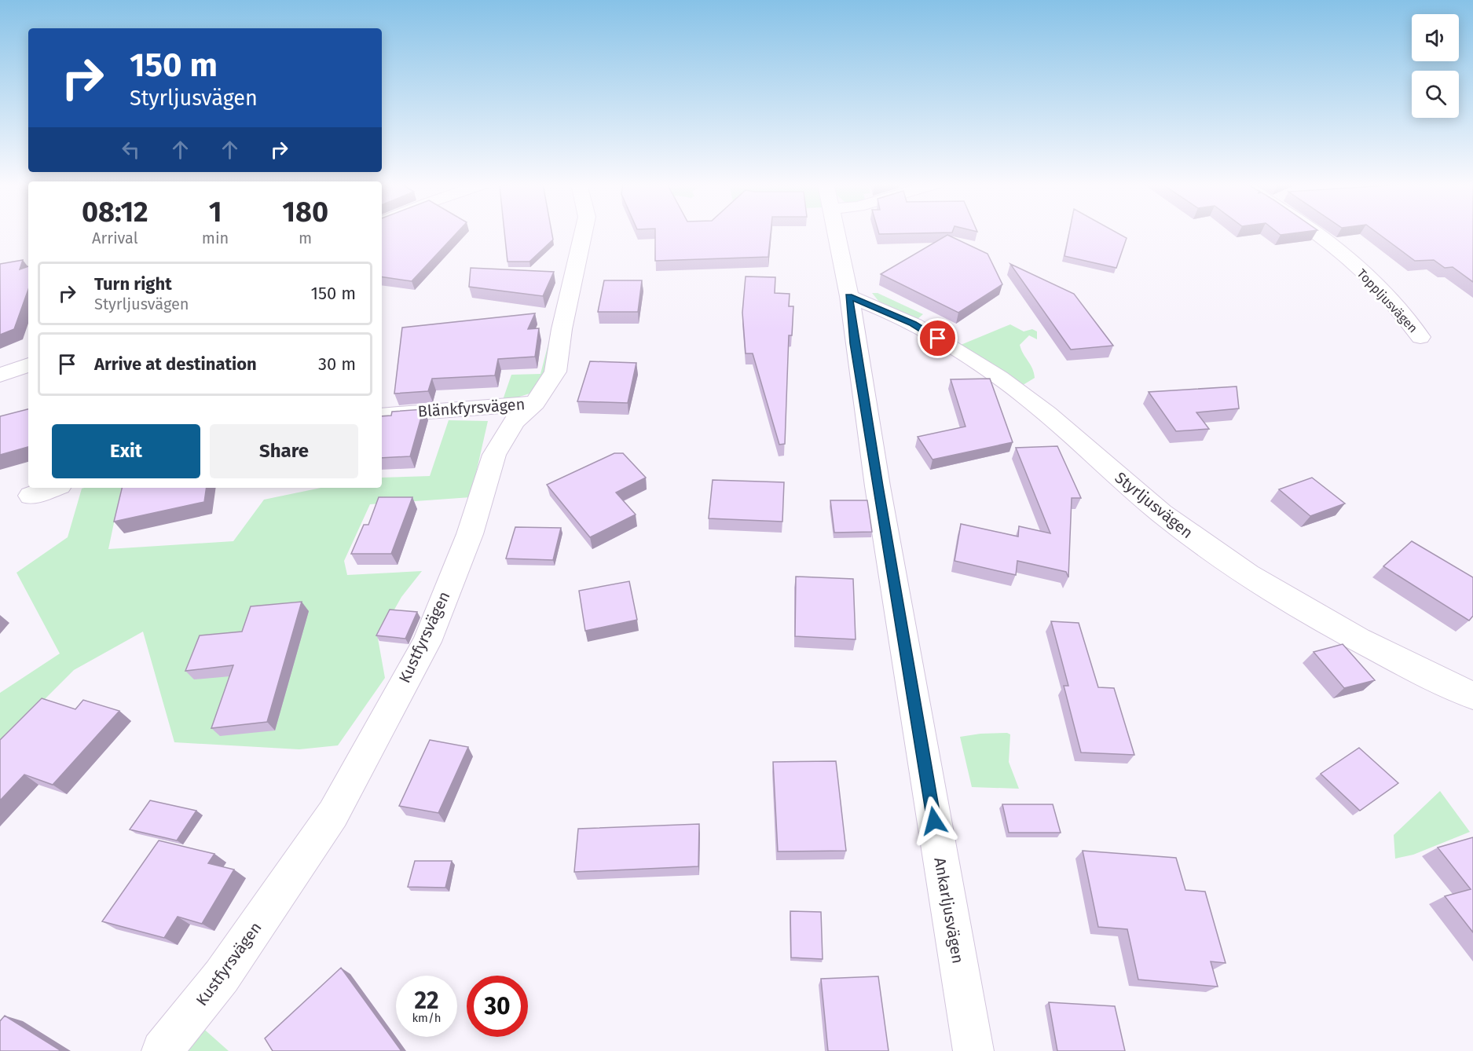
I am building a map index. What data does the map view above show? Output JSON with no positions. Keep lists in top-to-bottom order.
{
  "streets": {
    "street": [
      "Toppljusvägen",
      "Blänkfyrsvägen",
      "Styrljusvägen",
      "Kustfyrsvägen",
      "Ankarljusvägen"
    ]
  },
  "crossings": [
    ["Blänkfyrsvägen", "Kustfyrsvägen"],
    ["Styrljusvägen", "Ankarljusvägen"]
  ],
  "page": {
    "turn": ["150 m", "Styrljusvägen"],
    "eta": [
      "08:12",
      "Arrival",
      "1",
      "min",
      "180",
      "m"
    ],
    "list": [
      {
        "name": "Turn right",
        "note": "Styrljusvägen",
        "value": "150 m"
      },
      {
        "name": "Arrive at destination",
        "value": "30 m"
      }
    ],
    "buttons": ["Exit", "Share"],
    "speed": "22 km/h",
    "limit": "30"
  }
}
